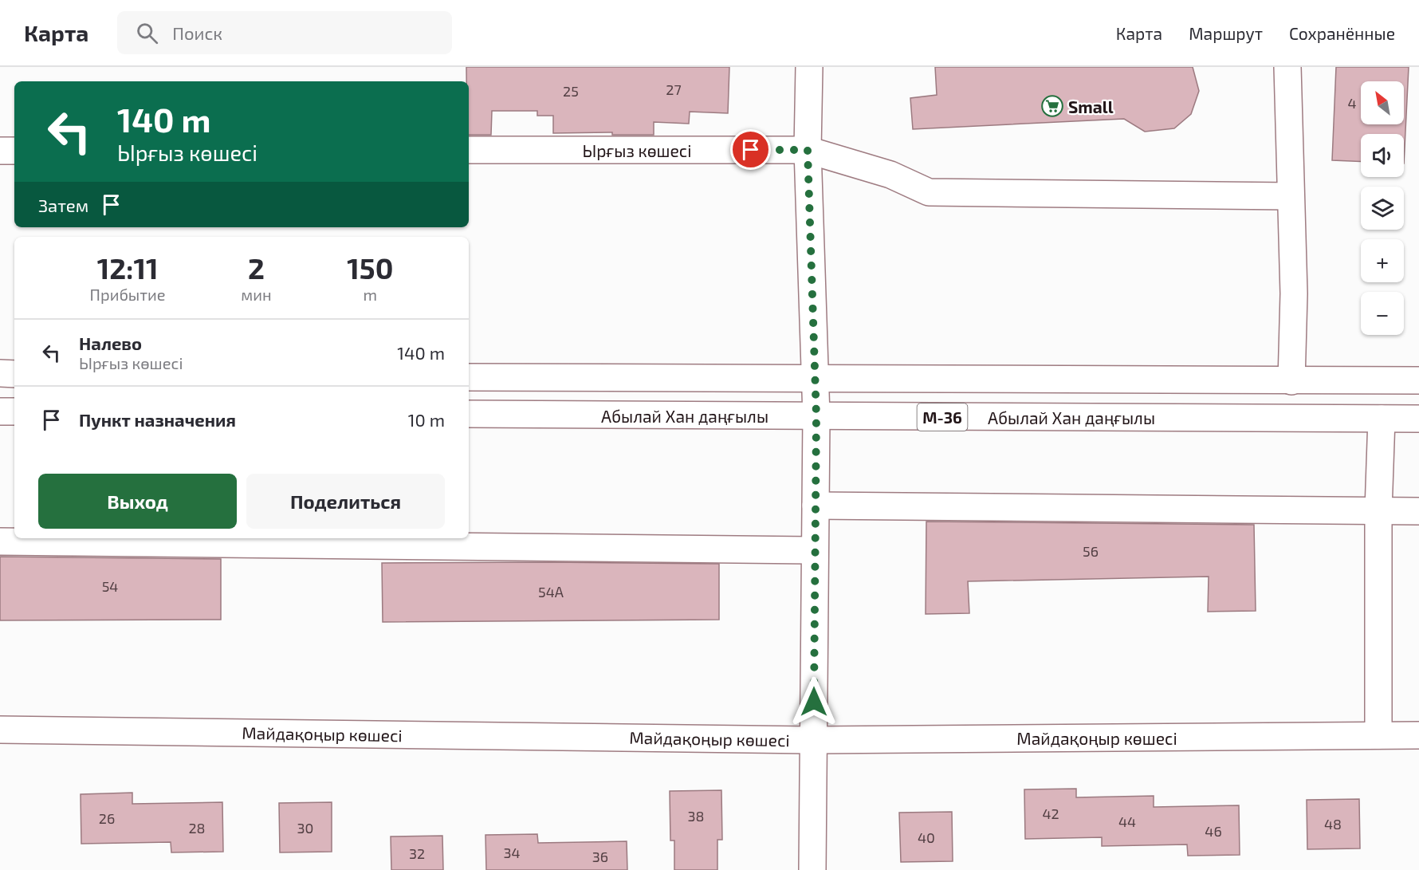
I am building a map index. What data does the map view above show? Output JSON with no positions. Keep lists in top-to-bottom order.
{
  "streets": {
    "street": [
      "Ырғыз көшесі",
      "Абылай Хан даңғылы",
      "M-36",
      "Майдақоңыр көшесі"
    ]
  },
  "places": {
    "supermarket": ["Small"]
  },
  "house_numbers": [
    "27",
    "25",
    "4",
    "56",
    "54",
    "54А",
    "42",
    "38",
    "26",
    "44",
    "48",
    "28",
    "30",
    "46",
    "40",
    "34",
    "32",
    "36"
  ],
  "north": "top left",
  "page": {
    "header": "Карта",
    "search": "Поиск",
    "nav": ["Карта", "Маршрут", "Сохранённые"],
    "map_buttons": ["+", "−"],
    "turn": ["140 m", "Ырғыз көшесі"],
    "then": "Затем",
    "eta": [
      "12:11",
      "Прибытие",
      "2",
      "мин",
      "150",
      "m"
    ],
    "list": [
      {
        "name": "Налево",
        "note": "Ырғыз көшесі",
        "value": "140 m"
      },
      {
        "name": "Пункт назначения",
        "value": "10 m"
      }
    ],
    "buttons": ["Выход", "Поделиться"]
  }
}
